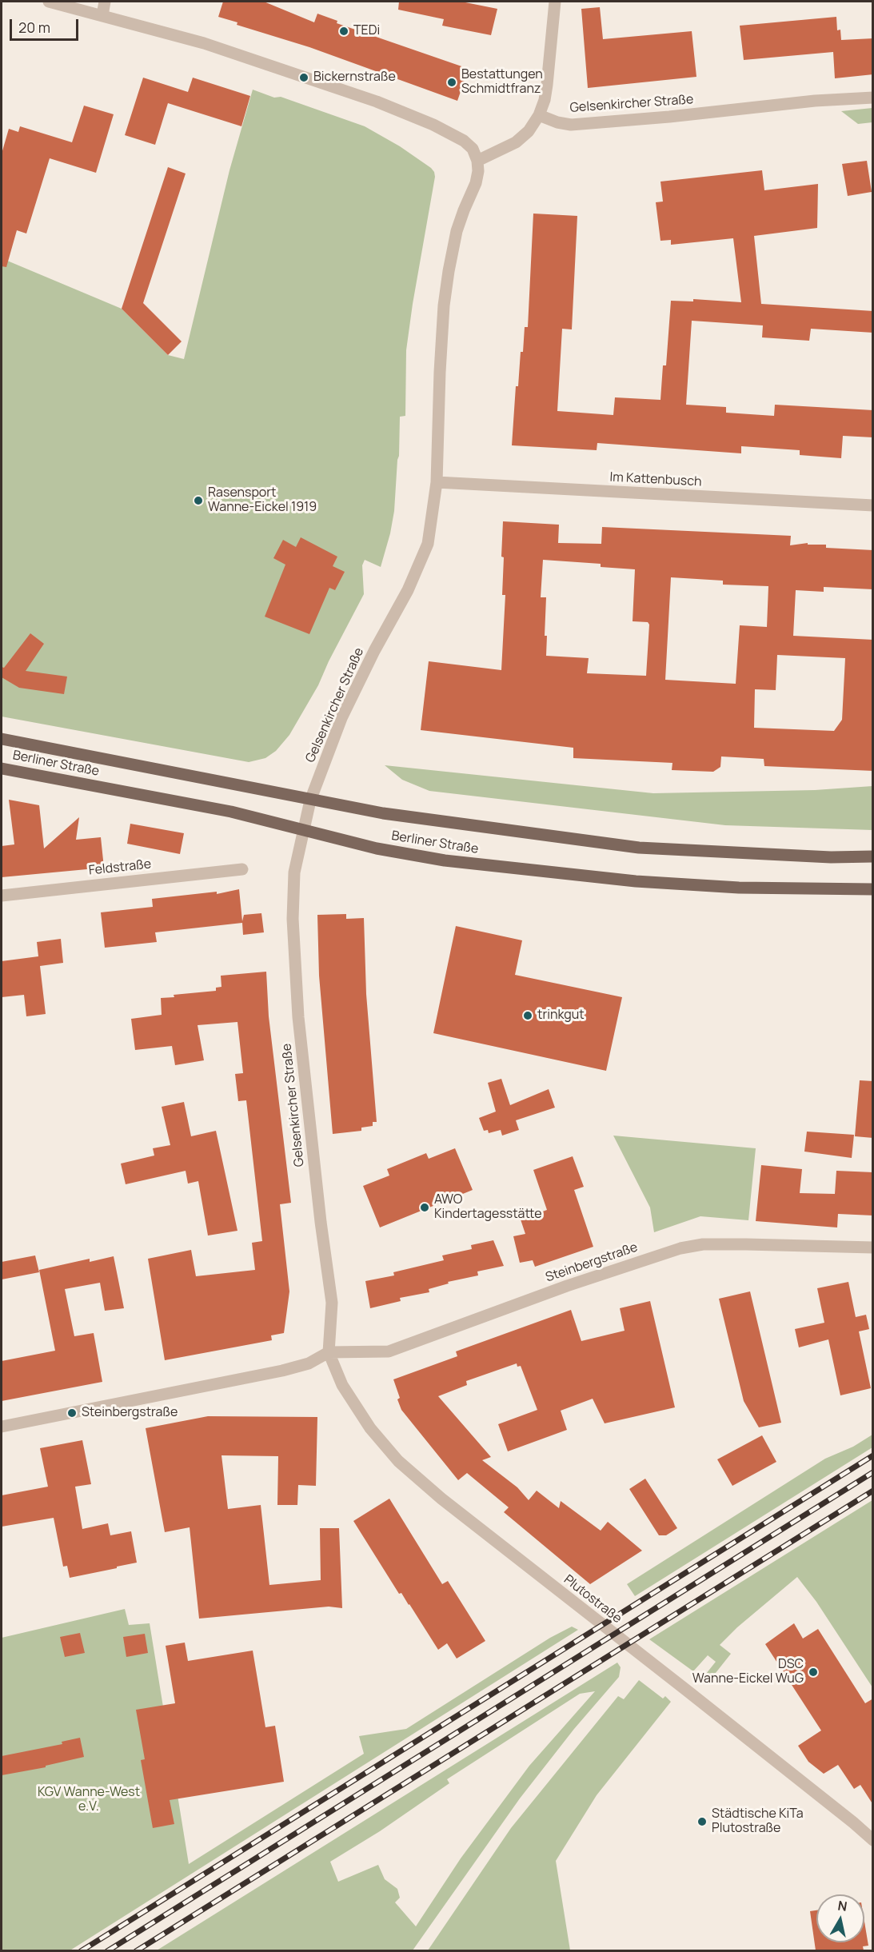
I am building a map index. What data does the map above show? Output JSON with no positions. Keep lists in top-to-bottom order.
{
  "streets": {
    "main road": ["Berliner Straße"],
    "street": [
      "Gelsenkircher Straße",
      "Im Kattenbusch",
      "Feldstraße",
      "Steinbergstraße",
      "Plutostraße"
    ]
  },
  "crossings": [
    ["Gelsenkircher Straße", "Im Kattenbusch"],
    ["Gelsenkircher Straße", "Berliner Straße"],
    ["Gelsenkircher Straße", "Steinbergstraße"],
    ["Gelsenkircher Straße", "Plutostraße"],
    ["Steinbergstraße", "Plutostraße"]
  ],
  "parks": ["KGV Wanne-West e.V."],
  "places": [
    "TEDi",
    "Bickernstraße",
    "Bestattungen Schmidtfranz",
    "Rasensport Wanne-Eickel 1919",
    "trinkgut",
    "AWO Kindertagesstätte",
    "Steinbergstraße",
    "DSC Wanne-Eickel WuG",
    "Städtische KiTa Plutostraße"
  ],
  "scale_bar": "20 m",
  "north": "top"
}
